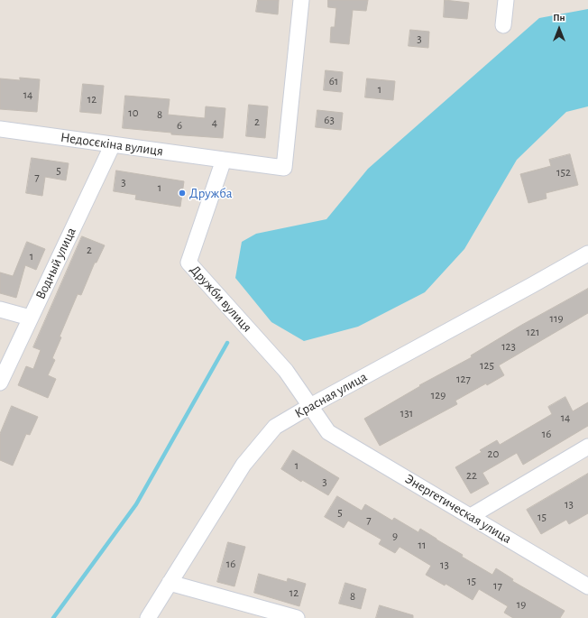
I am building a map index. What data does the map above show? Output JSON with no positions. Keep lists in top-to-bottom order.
{
  "streets": {
    "street": [
      "Недосєкіна вулиця",
      "Водный улица",
      "Дружби вулиця",
      "Красная улица",
      "Энергетическая улица"
    ]
  },
  "crossings": [
    ["Недосєкіна вулиця", "Водный улица"],
    ["Недосєкіна вулиця", "Дружби вулиця"],
    ["Дружби вулиця", "Красная улица"],
    ["Дружби вулиця", "Энергетическая улица"]
  ],
  "places": ["Дружба"],
  "house_numbers": [
    "3",
    "61",
    "1",
    "14",
    "12",
    "10",
    "8",
    "63",
    "2",
    "4",
    "6",
    "5",
    "152",
    "7",
    "3",
    "1",
    "2",
    "1",
    "119",
    "121",
    "123",
    "125",
    "127",
    "129",
    "131",
    "14",
    "16",
    "20",
    "1",
    "22",
    "3",
    "13",
    "5",
    "15",
    "7",
    "9",
    "11",
    "16",
    "13",
    "15",
    "17",
    "12",
    "8",
    "19"
  ],
  "north": "top"
}
